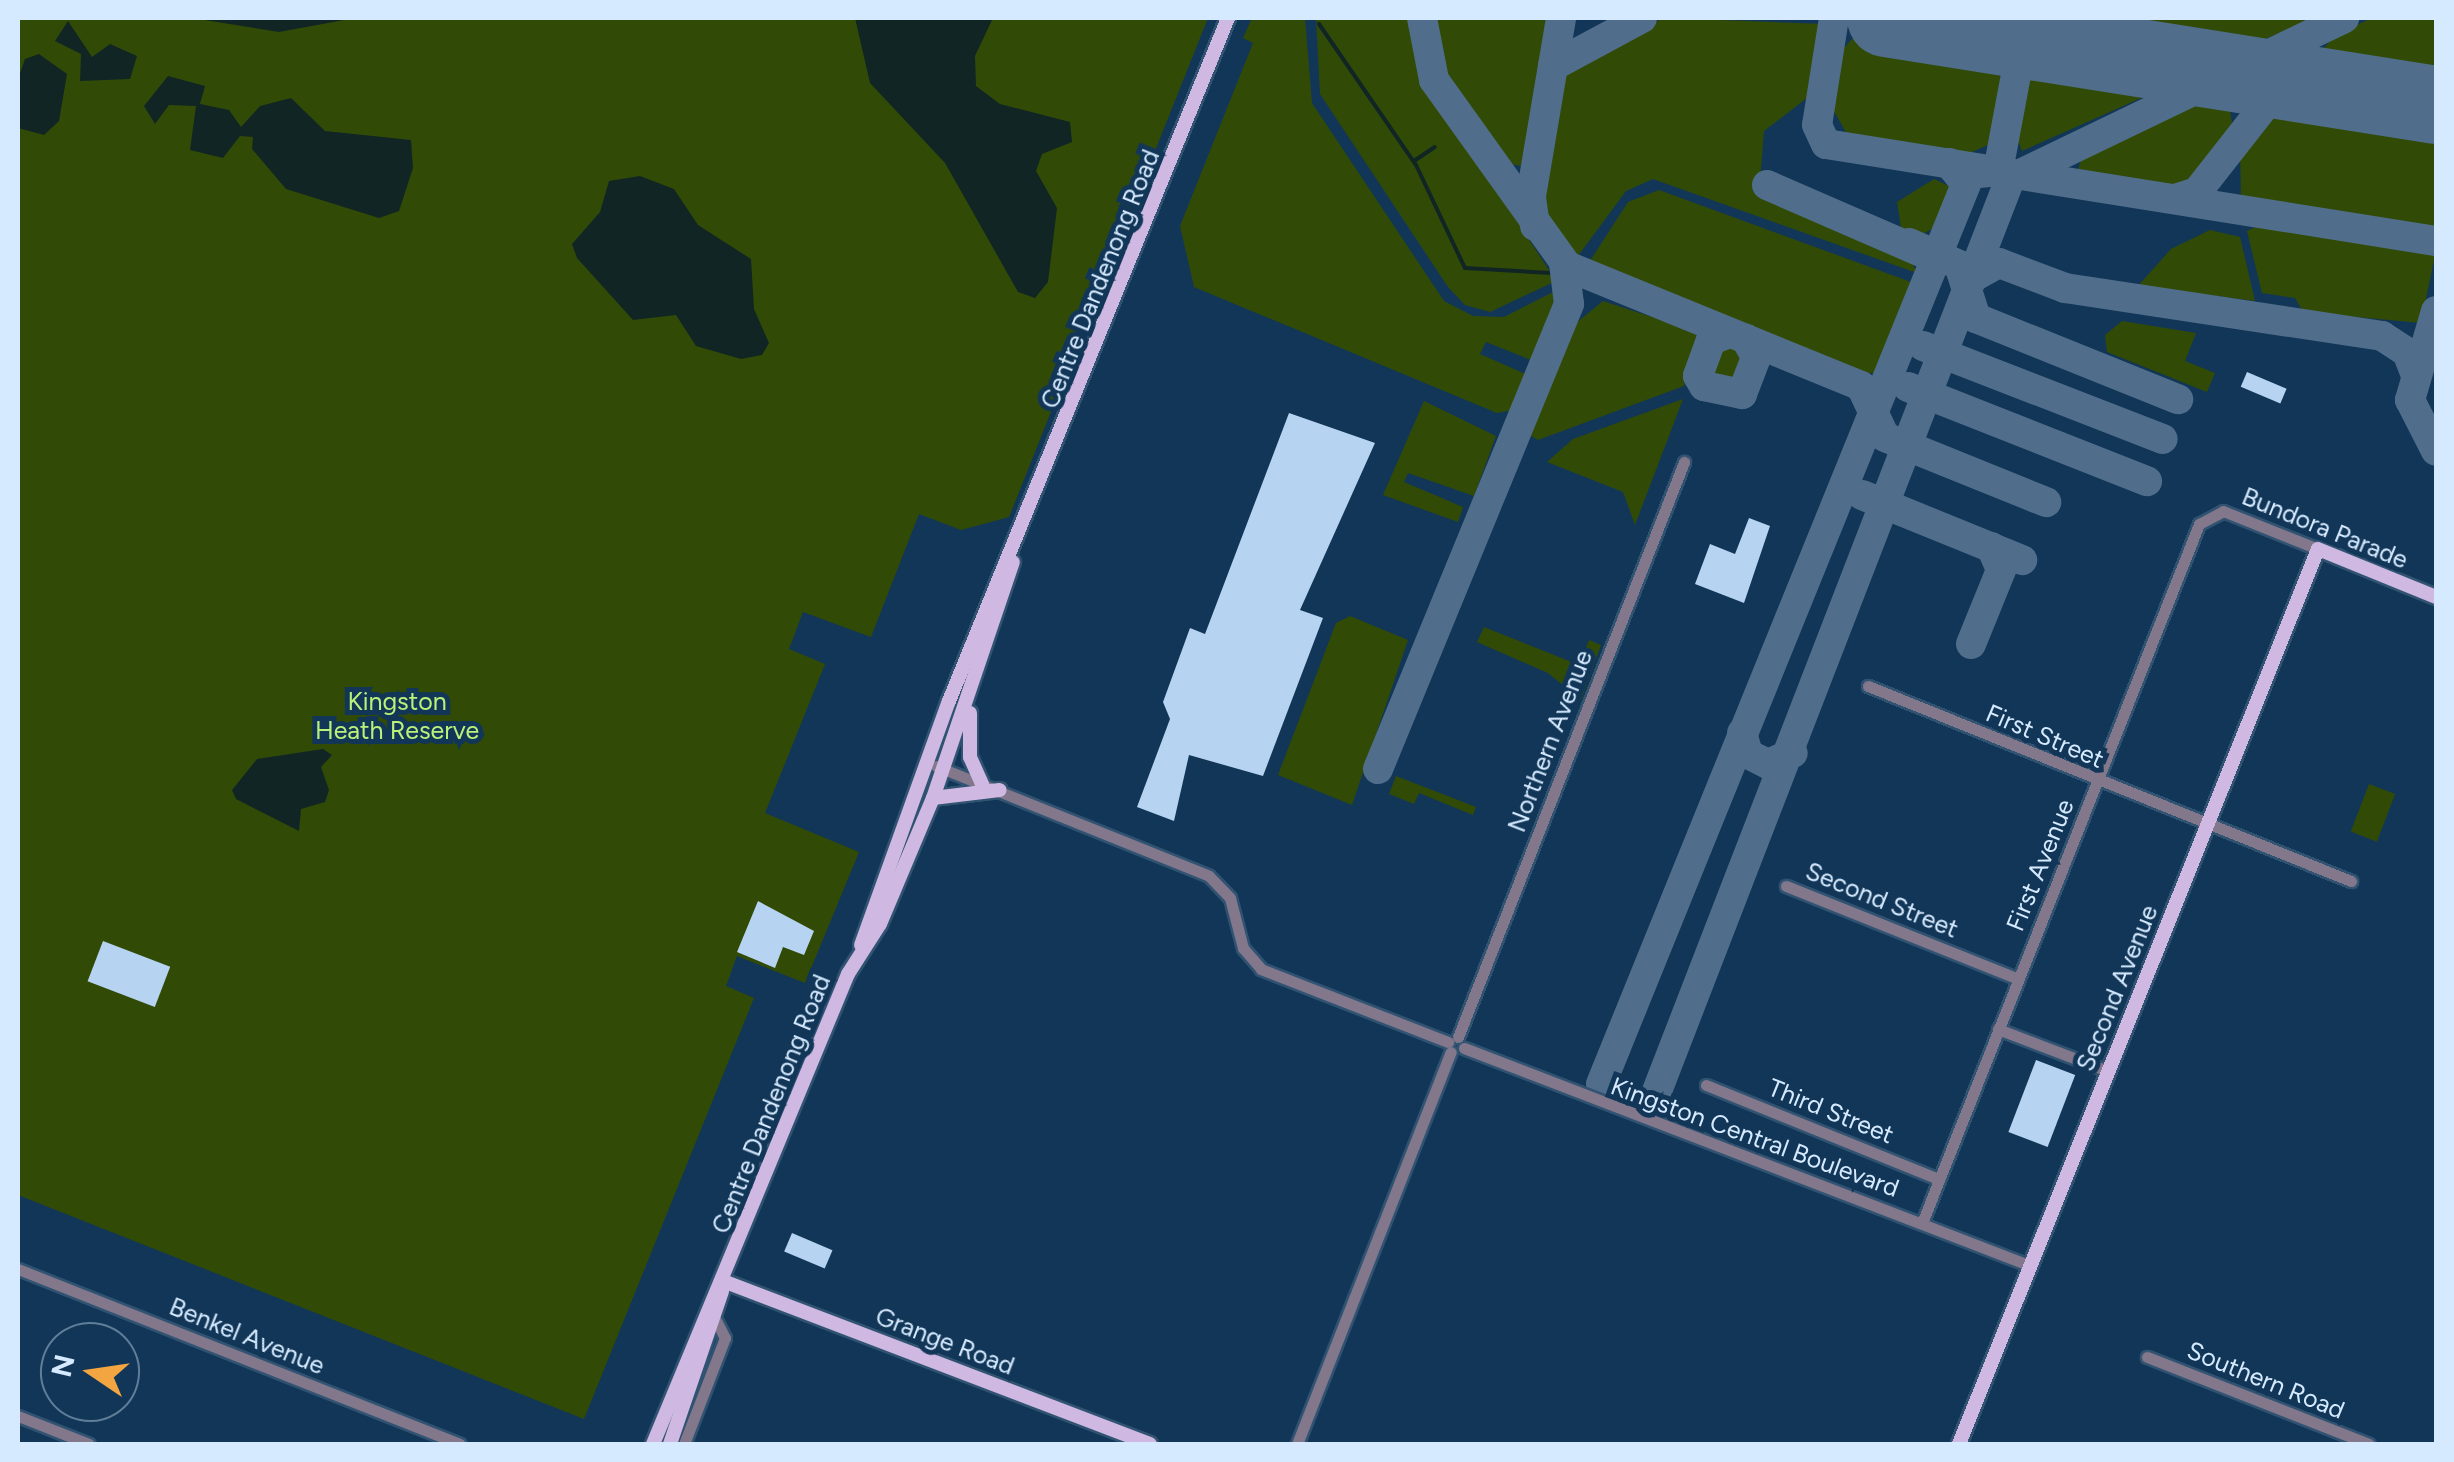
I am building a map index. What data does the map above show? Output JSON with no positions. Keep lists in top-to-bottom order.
{
  "streets": {
    "main road": [
      "Centre Dandenong Road",
      "Bundora Parade",
      "Second Avenue",
      "Grange Road"
    ],
    "street": [
      "First Street",
      "Northern Avenue",
      "First Avenue",
      "Second Street",
      "Third Street",
      "Kingston Central Boulevard",
      "Benkel Avenue",
      "Southern Road"
    ]
  },
  "crossings": [
    ["Centre Dandenong Road", "Kingston Central Boulevard"],
    ["Centre Dandenong Road", "Grange Road"],
    ["Bundora Parade", "First Avenue"],
    ["Bundora Parade", "Second Avenue"],
    ["First Street", "First Avenue"],
    ["First Street", "Second Avenue"],
    ["Northern Avenue", "Kingston Central Boulevard"],
    ["First Avenue", "Second Street"],
    ["First Avenue", "Third Street"],
    ["First Avenue", "Kingston Central Boulevard"],
    ["Second Avenue", "Kingston Central Boulevard"]
  ],
  "parks": ["Kingston Heath Reserve"],
  "north": "left"
}
